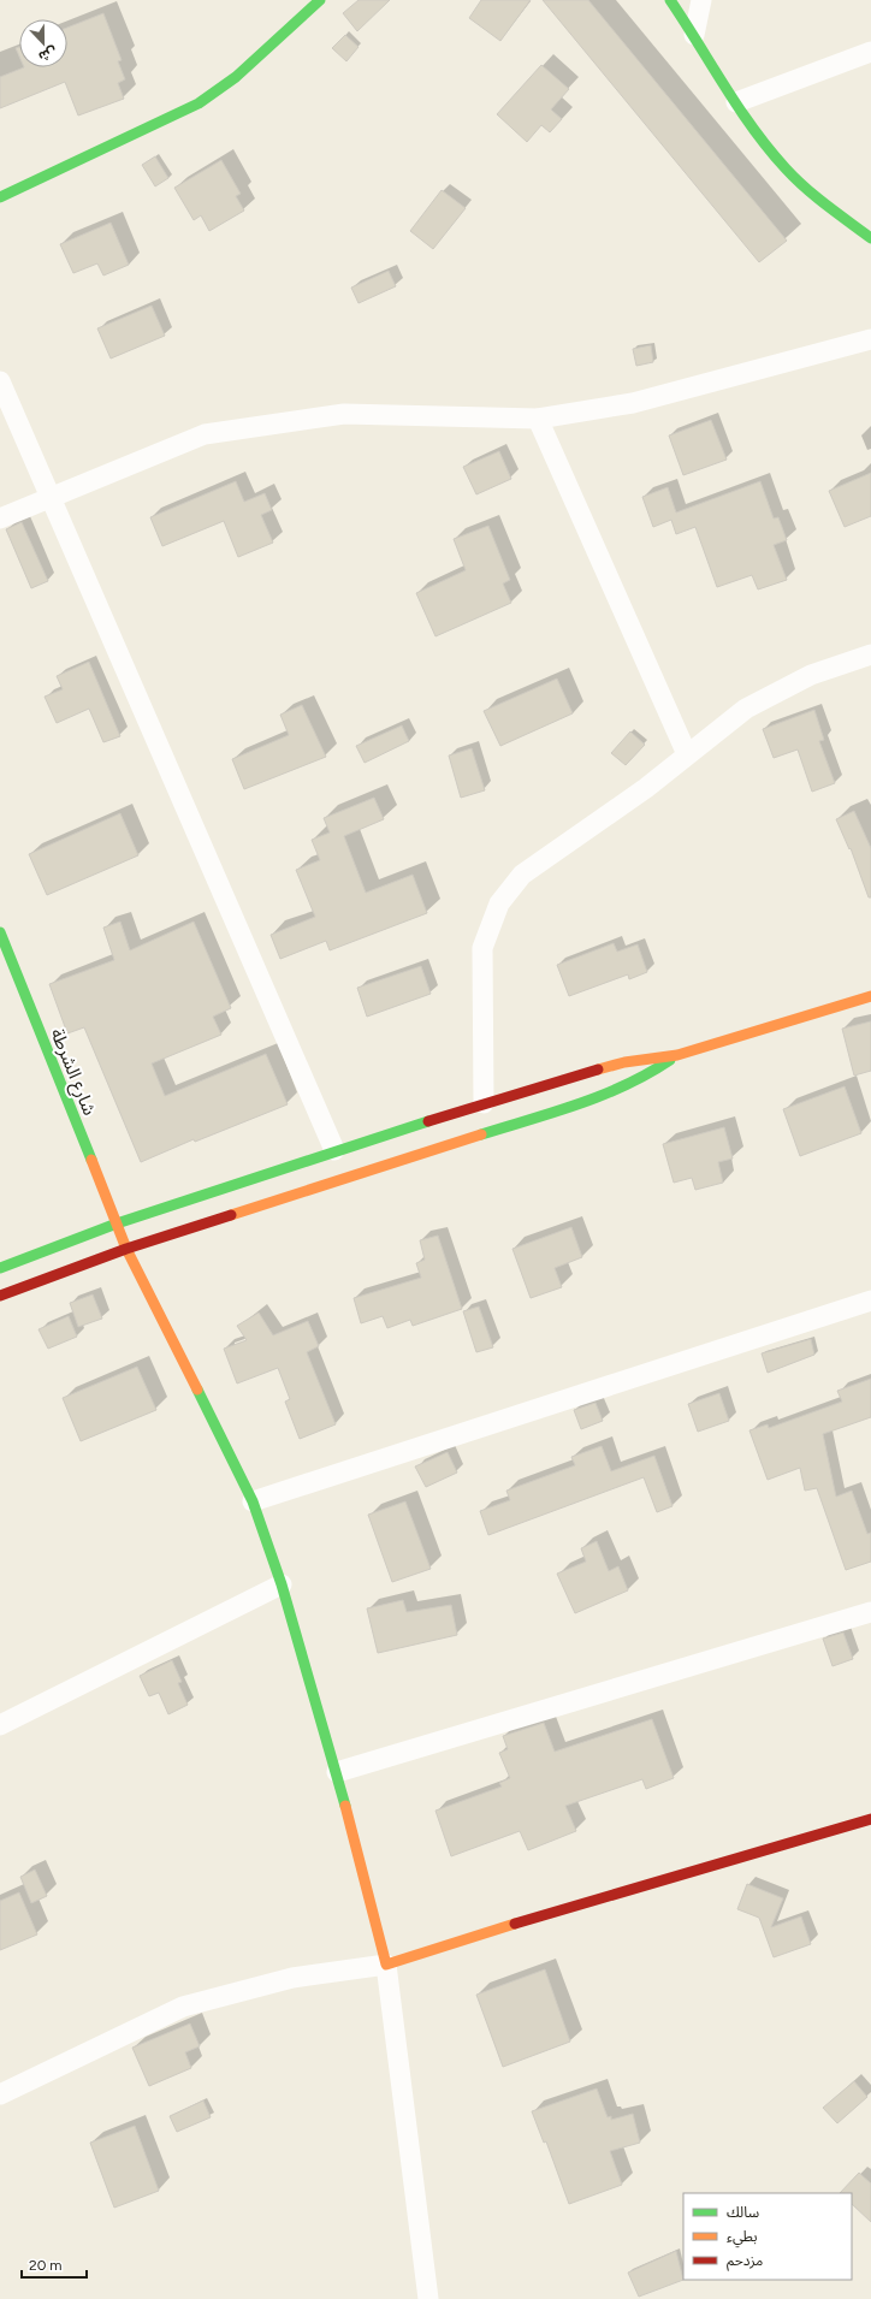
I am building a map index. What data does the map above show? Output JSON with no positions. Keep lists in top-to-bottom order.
{
  "streets": {
    "street": ["شارع الشرطة"]
  },
  "legend": ["سالك", "بطيء", "مزدحم"],
  "scale_bar": "20 m",
  "north": "bottom"
}
